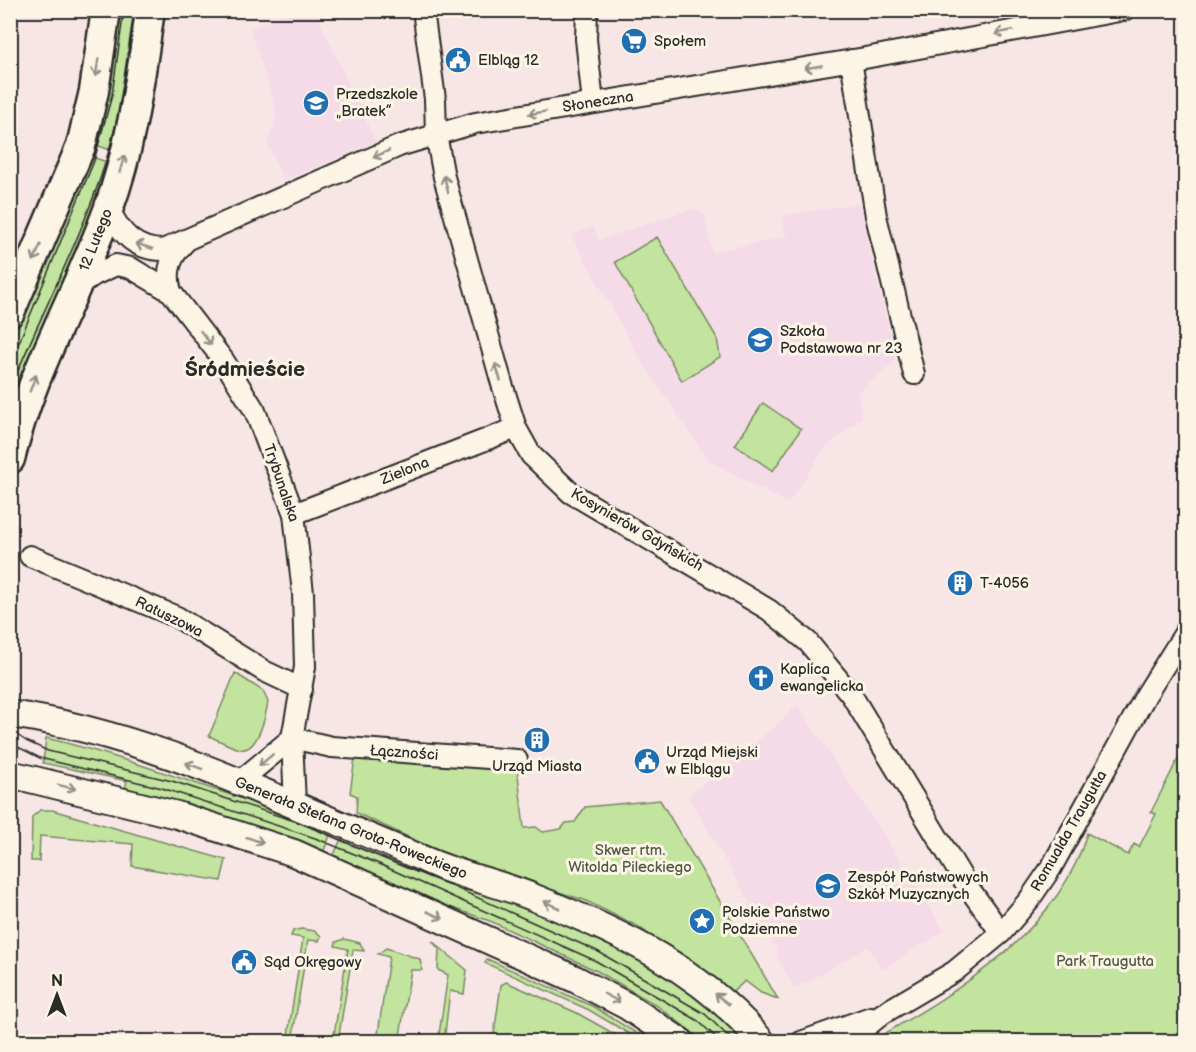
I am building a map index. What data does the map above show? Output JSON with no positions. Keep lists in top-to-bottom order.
{
  "streets": {
    "main road": ["12 Lutego"],
    "street": [
      "Słoneczna",
      "Zielona",
      "Trybunalska",
      "Kosynierów Gdyńskich",
      "Ratuszowa",
      "Łączności",
      "Generała Stefana Grota-Roweckiego",
      "Romualda Traugutta"
    ]
  },
  "crossings": [
    ["Słoneczna", "12 Lutego"],
    ["Słoneczna", "Kosynierów Gdyńskich"],
    ["Zielona", "Trybunalska"],
    ["Zielona", "Kosynierów Gdyńskich"],
    ["Trybunalska", "Ratuszowa"],
    ["Trybunalska", "Łączności"],
    ["Trybunalska", "Generała Stefana Grota-Roweckiego"],
    ["Kosynierów Gdyńskich", "Romualda Traugutta"]
  ],
  "one_way": ["Słoneczna", "Trybunalska"],
  "districts": ["Śródmieście"],
  "parks": ["Skwer rtm. Witolda Pileckiego", "Park Traugutta"],
  "places": {
    "supermarket": ["Społem"],
    "public building": ["Elbląg 12", "Urząd Miejski w Elblągu", "Sąd Okręgowy"],
    "school or university": ["Przedszkole „Bratek”", "Szkoła Podstawowa nr 23", "Zespół Państwowych Szkół Muzycznych"],
    "building": ["T-4056", "Urząd Miasta"],
    "church": ["Kaplica ewangelicka"],
    "place": ["Polskie Państwo Podziemne"]
  },
  "north": "top"
}
